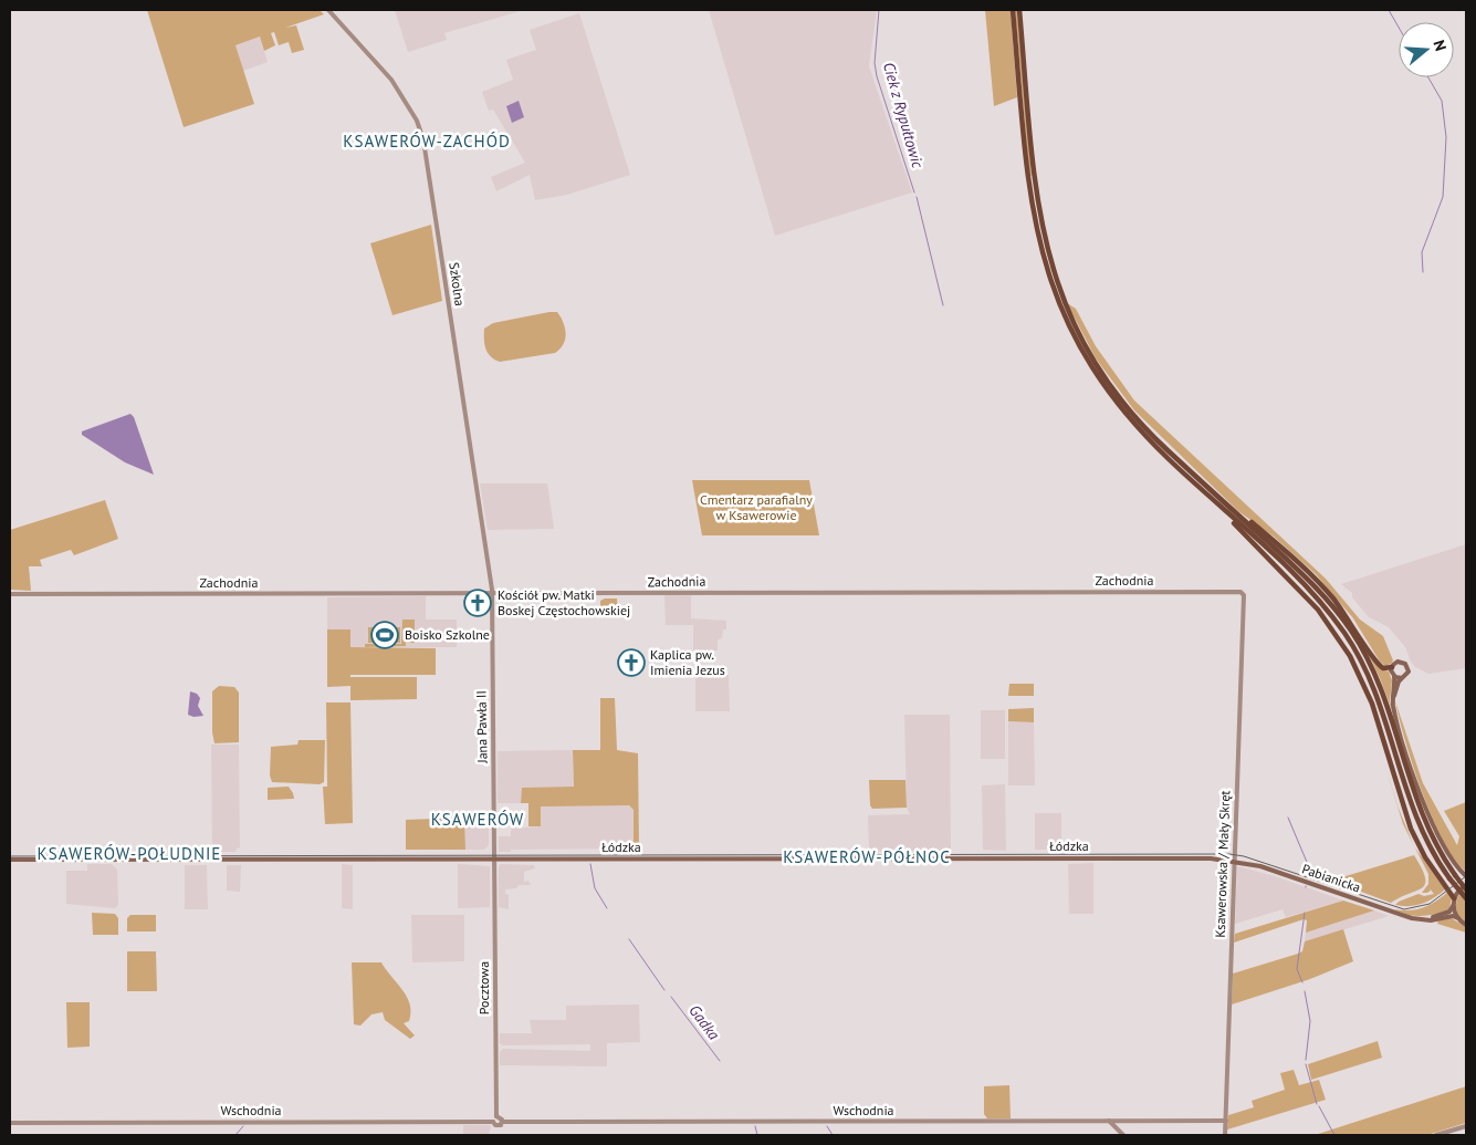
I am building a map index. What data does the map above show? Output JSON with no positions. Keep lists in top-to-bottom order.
{
  "streets": {
    "main road": ["Łódzka", "Pabianicka"],
    "street": [
      "Szkolna",
      "Zachodnia",
      "Jana Pawła II",
      "Ksawerowska / Mały Skręt",
      "Pocztowa",
      "Wschodnia"
    ]
  },
  "crossings": [
    ["Szkolna", "Zachodnia"],
    ["Szkolna", "Jana Pawła II"],
    ["Zachodnia", "Jana Pawła II"],
    ["Zachodnia", "Ksawerowska / Mały Skręt"],
    ["Jana Pawła II", "Łódzka"],
    ["Jana Pawła II", "Pocztowa"],
    ["Łódzka", "Ksawerowska / Mały Skręt"],
    ["Łódzka", "Pabianicka"],
    ["Łódzka", "Pocztowa"],
    ["Ksawerowska / Mały Skręt", "Pabianicka"],
    ["Ksawerowska / Mały Skręt", "Wschodnia"]
  ],
  "districts": [
    "KSAWERÓW-ZACHÓD",
    "KSAWERÓW",
    "KSAWERÓW-POŁUDNIE",
    "KSAWERÓW-PÓŁNOC"
  ],
  "water": ["Ciek z Rypułtowic", "Gadka"],
  "parks": ["Cmentarz parafialny w Ksawerowie"],
  "places": {
    "church": ["Kościół pw. Matki Boskej Częstochowskiej", "Kaplica pw. Imienia Jezus"],
    "sports": ["Boisko Szkolne"]
  },
  "north": "right"
}
